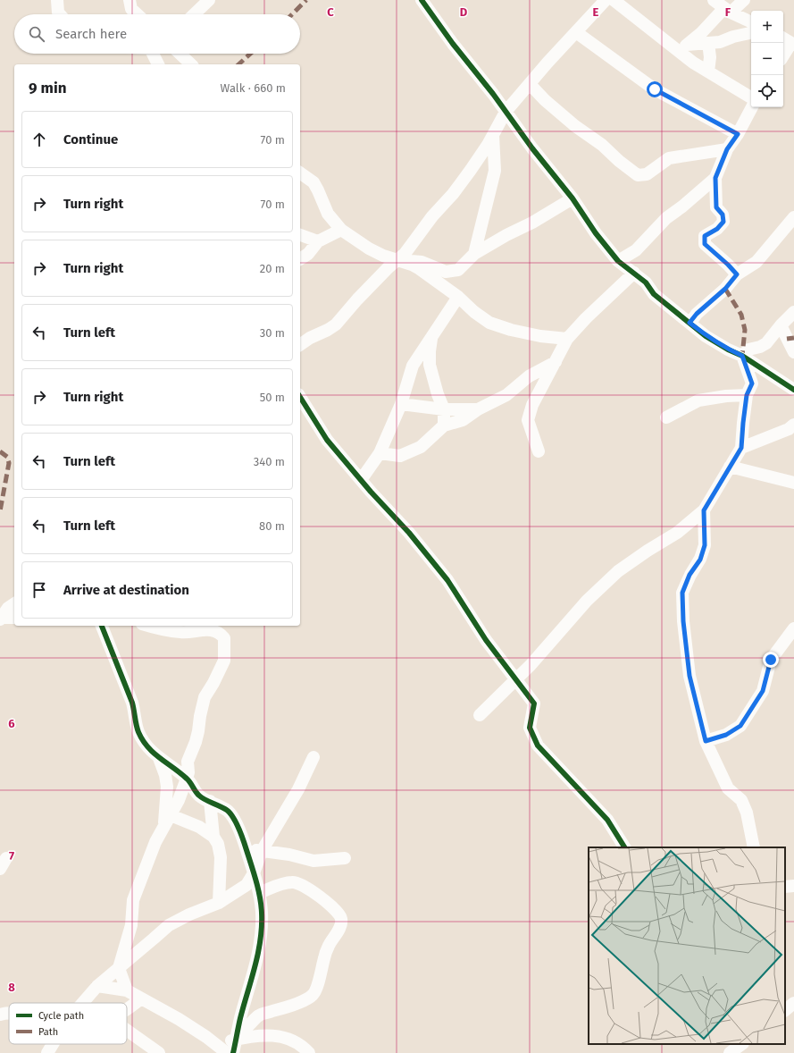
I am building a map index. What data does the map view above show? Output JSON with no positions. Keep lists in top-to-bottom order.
{
  "legend": ["Cycle path", "Path"],
  "page": {
    "map_buttons": ["+", "−"],
    "search": "Search here",
    "heading": ["9 min", "Walk · 660 m"],
    "list": [
      ["Continue", "70 m"],
      ["Turn right", "70 m"],
      ["Turn right", "20 m"],
      ["Turn left", "30 m"],
      ["Turn right", "50 m"],
      ["Turn left", "340 m"],
      ["Turn left", "80 m"],
      "Arrive at destination"
    ]
  },
  "grid": {
    "columns": [
      "C",
      "D",
      "E",
      "F"
    ],
    "rows": ["6", "7", "8"]
  }
}
